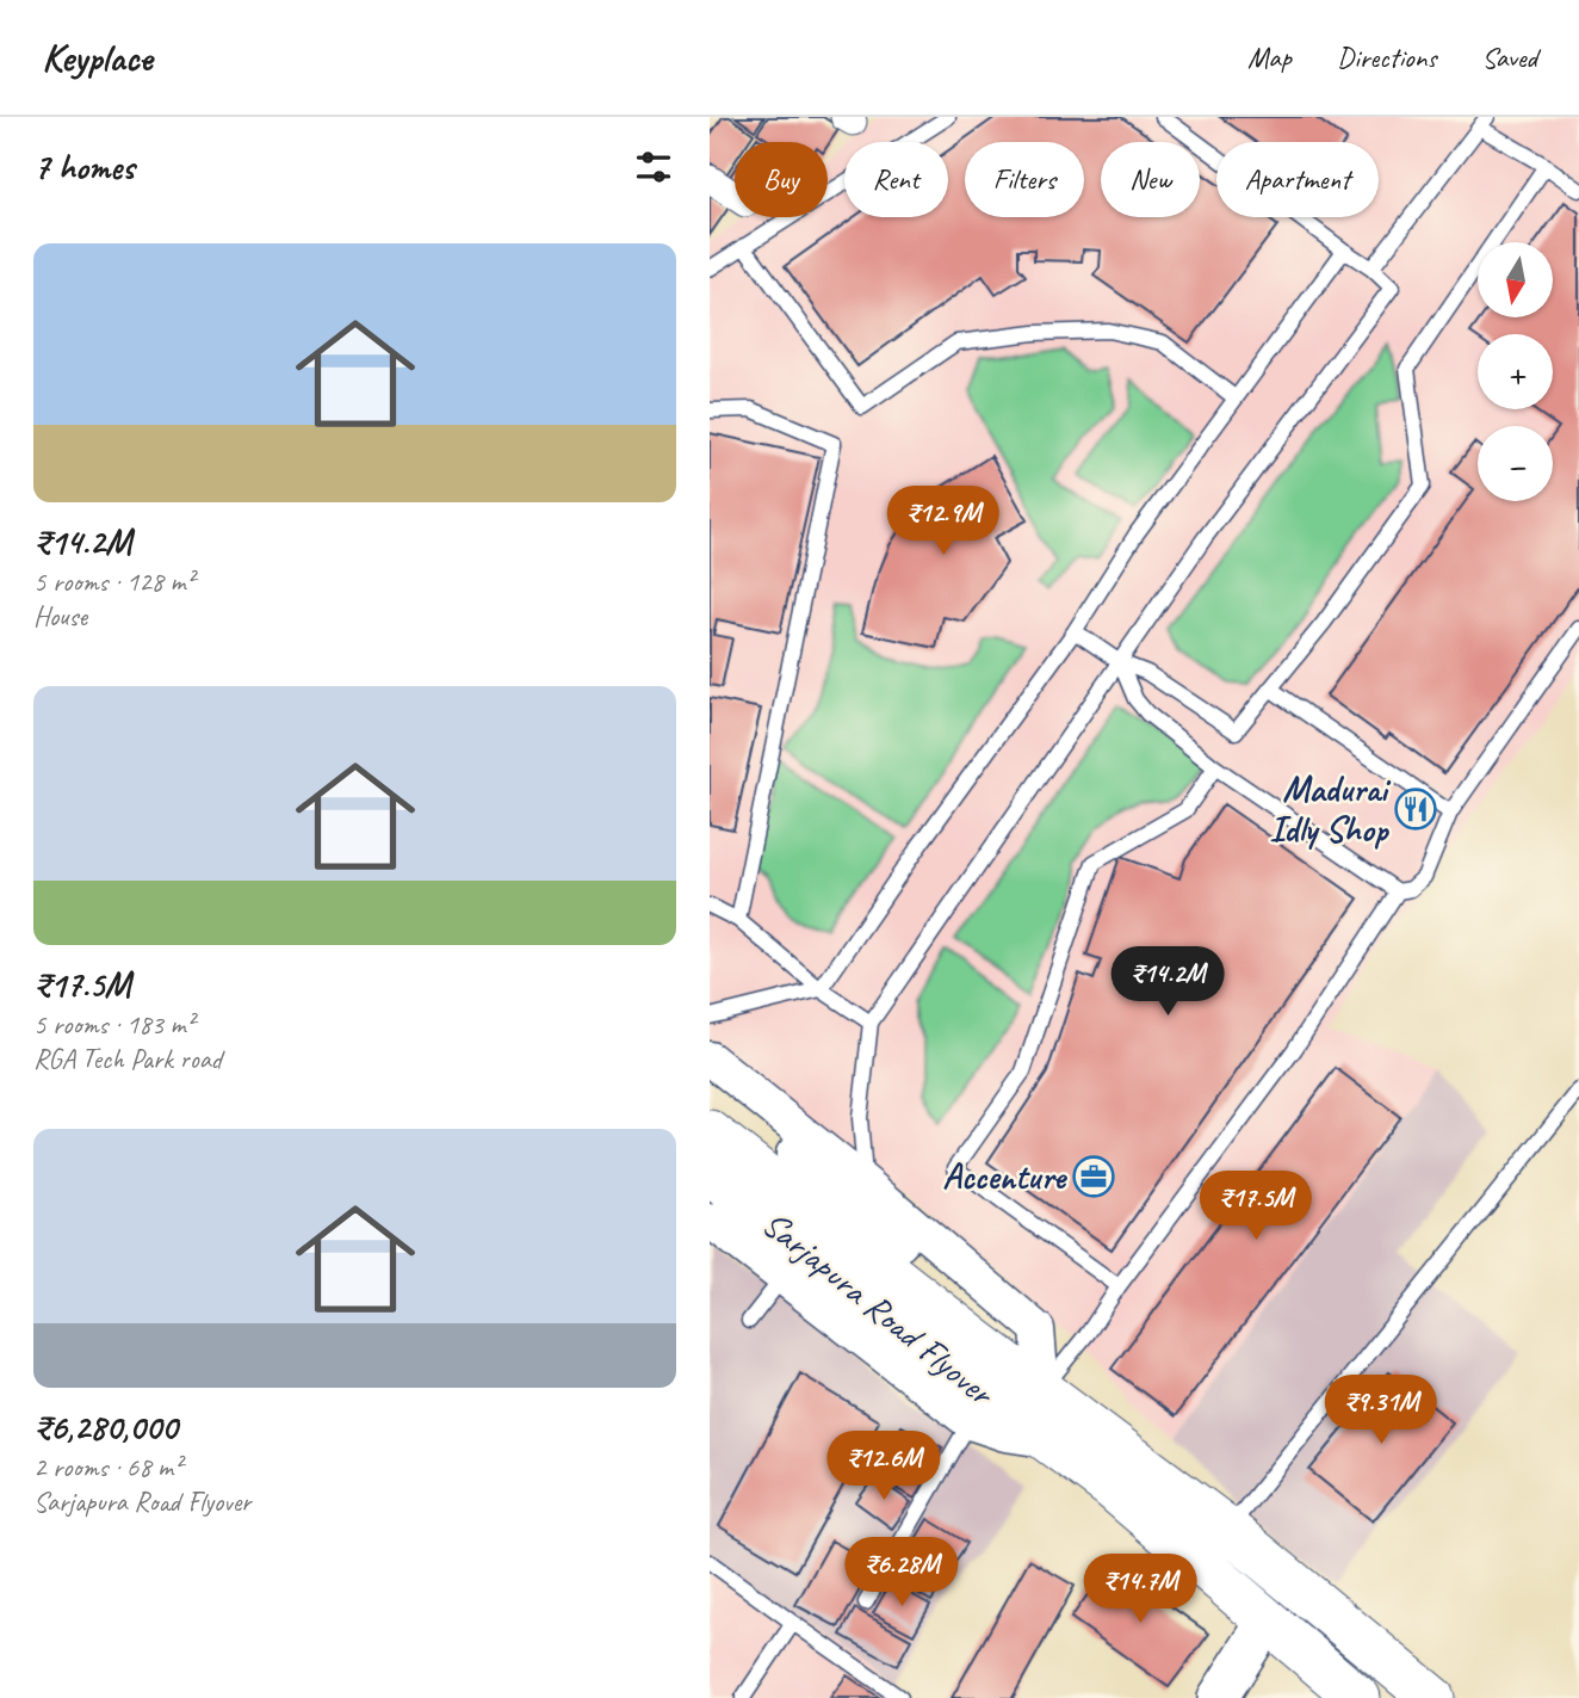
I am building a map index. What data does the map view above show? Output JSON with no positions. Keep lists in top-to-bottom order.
{
  "streets": {
    "main road": ["Sarjapura Road Flyover"]
  },
  "places": {
    "restaurant": ["Madurai Idly Shop"],
    "office": ["Accenture"]
  },
  "north": "bottom",
  "page": {
    "header": "Keyplace",
    "nav": ["Map", "Directions", "Saved"],
    "heading": "7 homes",
    "chip": [
      "Buy",
      "Rent",
      "Filters",
      "New",
      "Apartment"
    ],
    "list": [
      {
        "name": "₹14.2M",
        "note": "5 rooms · 128 m² · House"
      },
      {
        "name": "₹17.5M",
        "note": "5 rooms · 183 m² · RGA Tech Park road"
      },
      {
        "name": "₹6,280,000",
        "note": "2 rooms · 68 m² · Sarjapura Road Flyover"
      }
    ],
    "map_buttons": ["+", "−"],
    "price": [
      "₹12.9M",
      "₹14.2M",
      "₹17.5M",
      "₹9.31M",
      "₹12.6M",
      "₹6.28M",
      "₹14.7M"
    ]
  }
}
